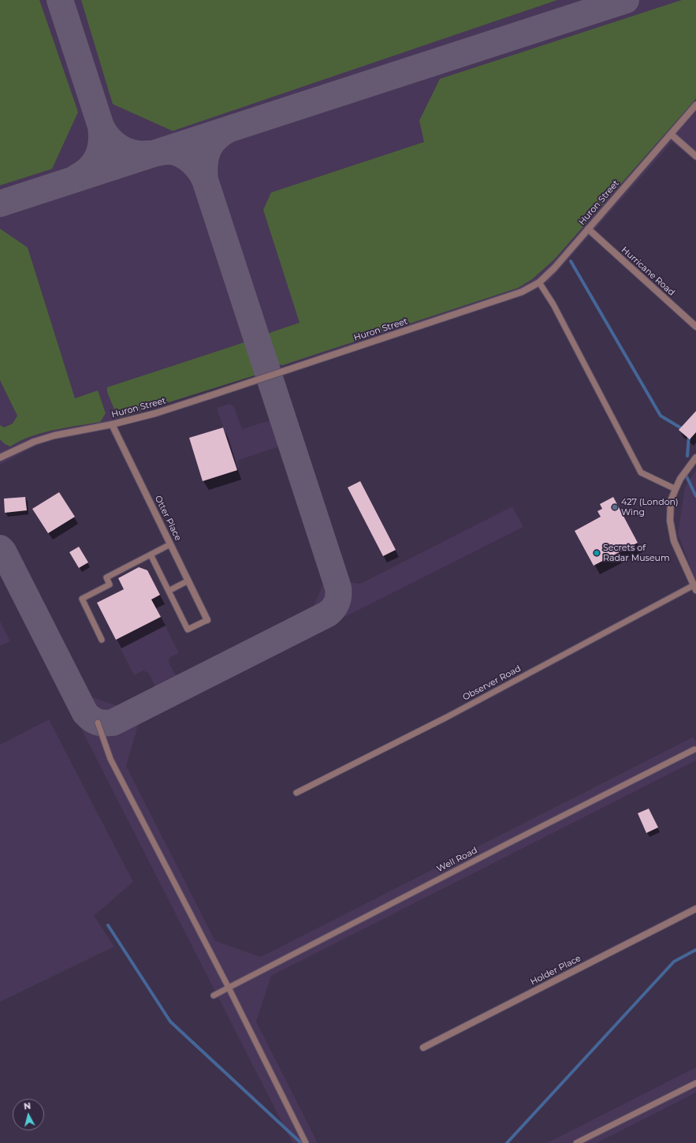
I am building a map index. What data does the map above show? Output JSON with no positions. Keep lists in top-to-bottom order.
{
  "streets": {
    "street": [
      "Huron Street",
      "Hurricane Road",
      "Otter Place",
      "Holder Place"
    ],
    "lane": ["Observer Road", "Well Road"]
  },
  "crossings": [
    ["Huron Street", "Hurricane Road"],
    ["Huron Street", "Otter Place"]
  ],
  "places": ["427 (London) Wing", "Secrets of Radar Museum"],
  "north": "top"
}
